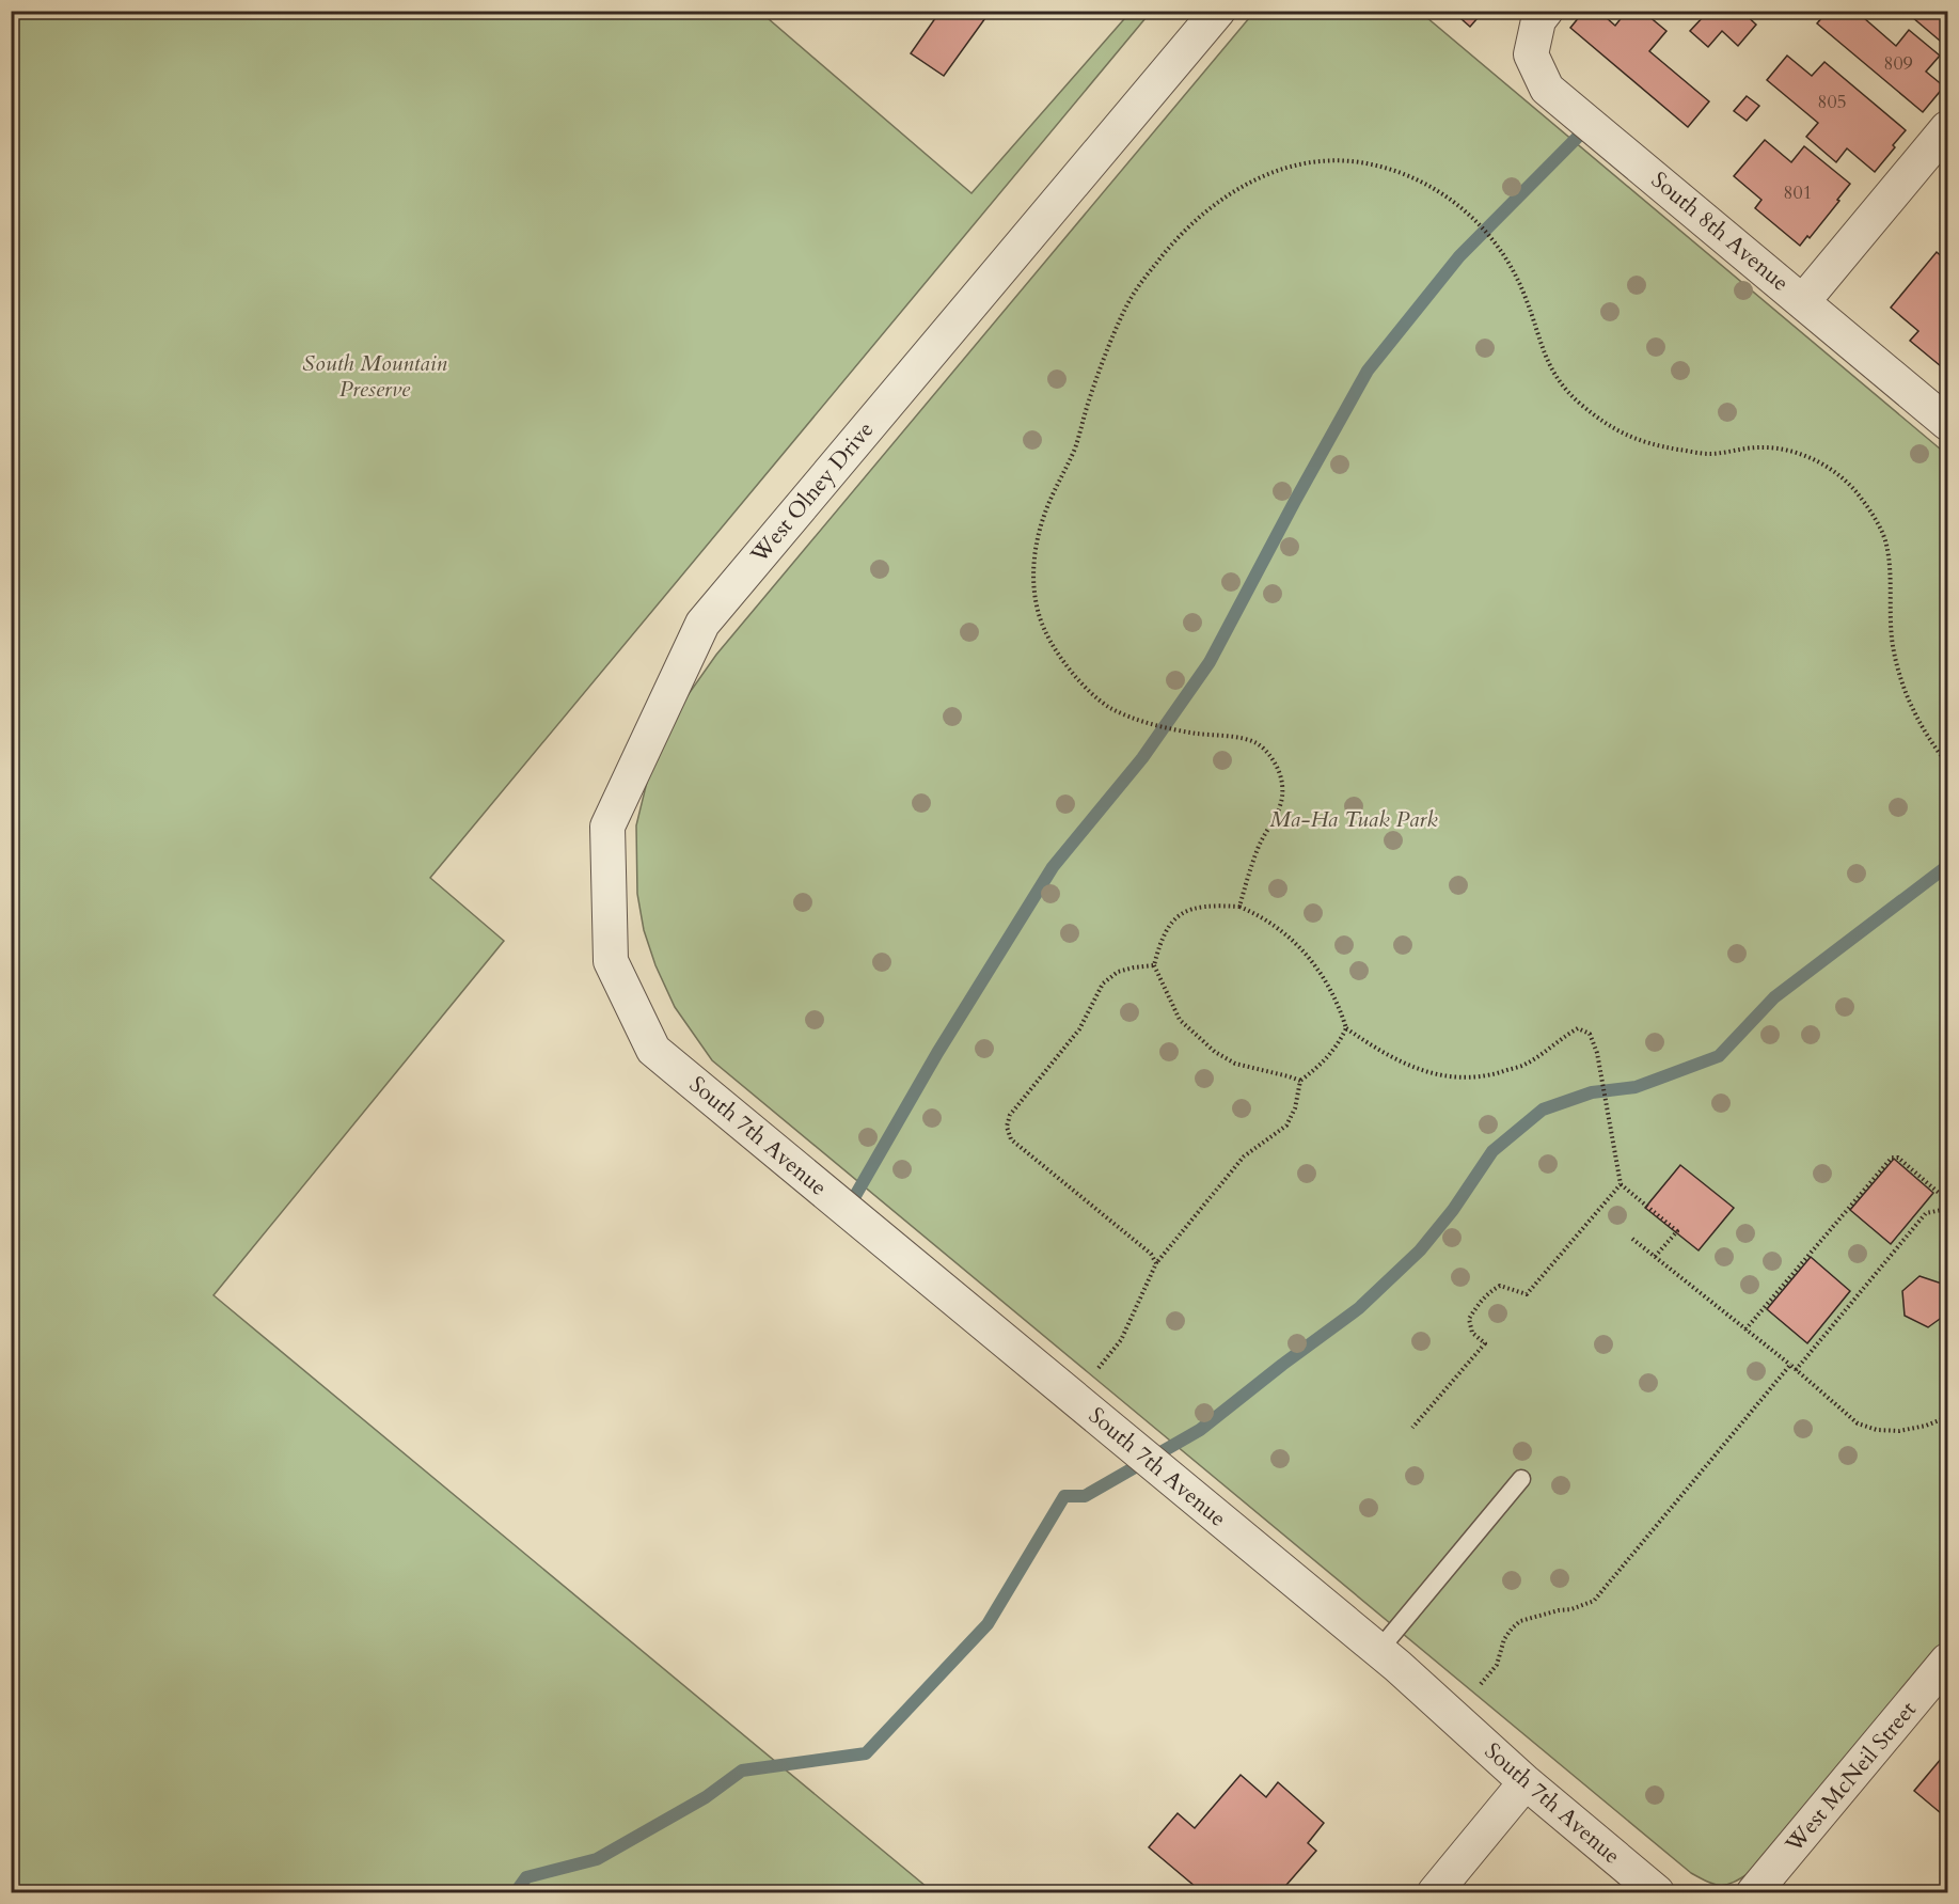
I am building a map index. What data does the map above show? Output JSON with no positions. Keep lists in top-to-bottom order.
{
  "streets": {
    "street": [
      "South 8th Avenue",
      "West Olney Drive",
      "South 7th Avenue",
      "West McNeil Street"
    ]
  },
  "crossings": [
    ["West Olney Drive", "South 7th Avenue"]
  ],
  "parks": ["South Mountain Preserve", "Ma-Ha Tuak Park"],
  "house_numbers": ["809", "805", "801"]
}
